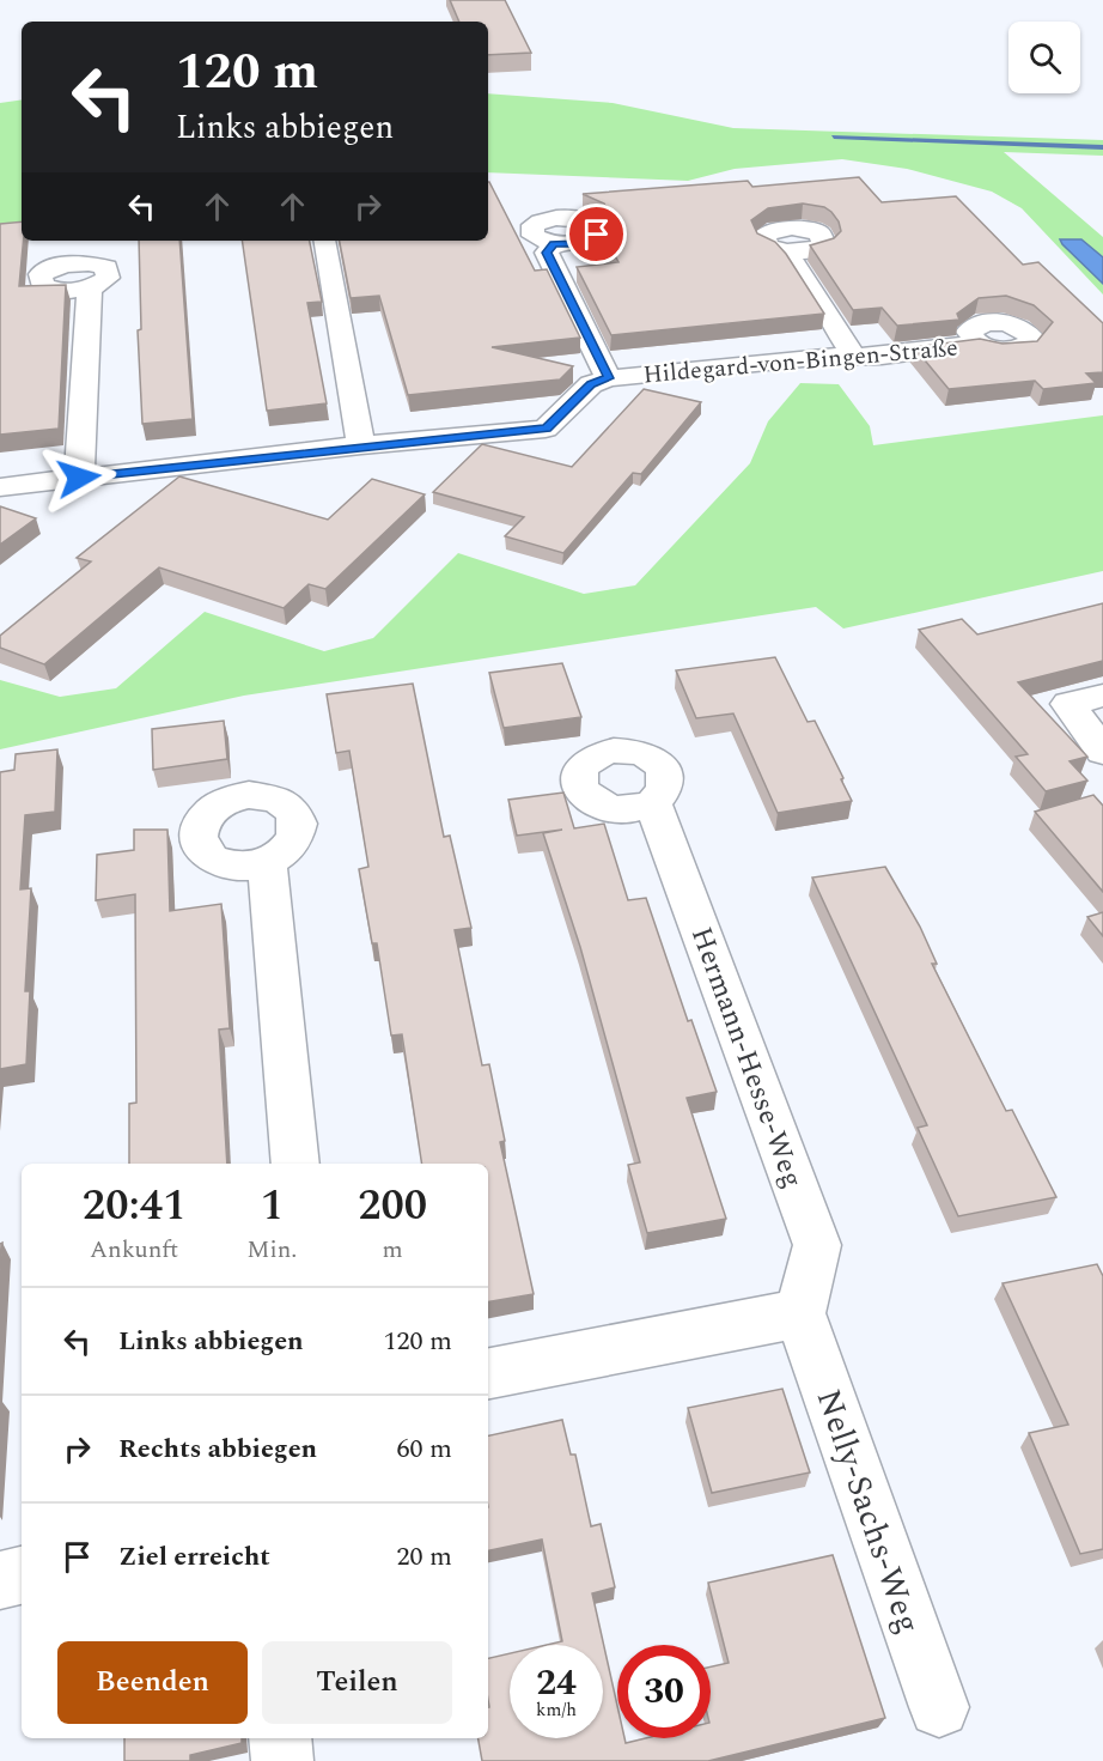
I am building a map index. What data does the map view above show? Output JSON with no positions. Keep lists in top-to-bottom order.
{
  "streets": {
    "street": ["Hildegard-von-Bingen-Straße", "Hermann-Hesse-Weg", "Nelly-Sachs-Weg"]
  },
  "crossings": [
    ["Hermann-Hesse-Weg", "Nelly-Sachs-Weg"]
  ],
  "page": {
    "turn": ["120 m", "Links abbiegen"],
    "eta": [
      "20:41",
      "Ankunft",
      "1",
      "Min.",
      "200",
      "m"
    ],
    "list": [
      {
        "name": "Links abbiegen",
        "value": "120 m"
      },
      {
        "name": "Rechts abbiegen",
        "value": "60 m"
      },
      {
        "name": "Ziel erreicht",
        "value": "20 m"
      }
    ],
    "buttons": ["Beenden", "Teilen"],
    "speed": "24 km/h",
    "limit": "30"
  }
}
